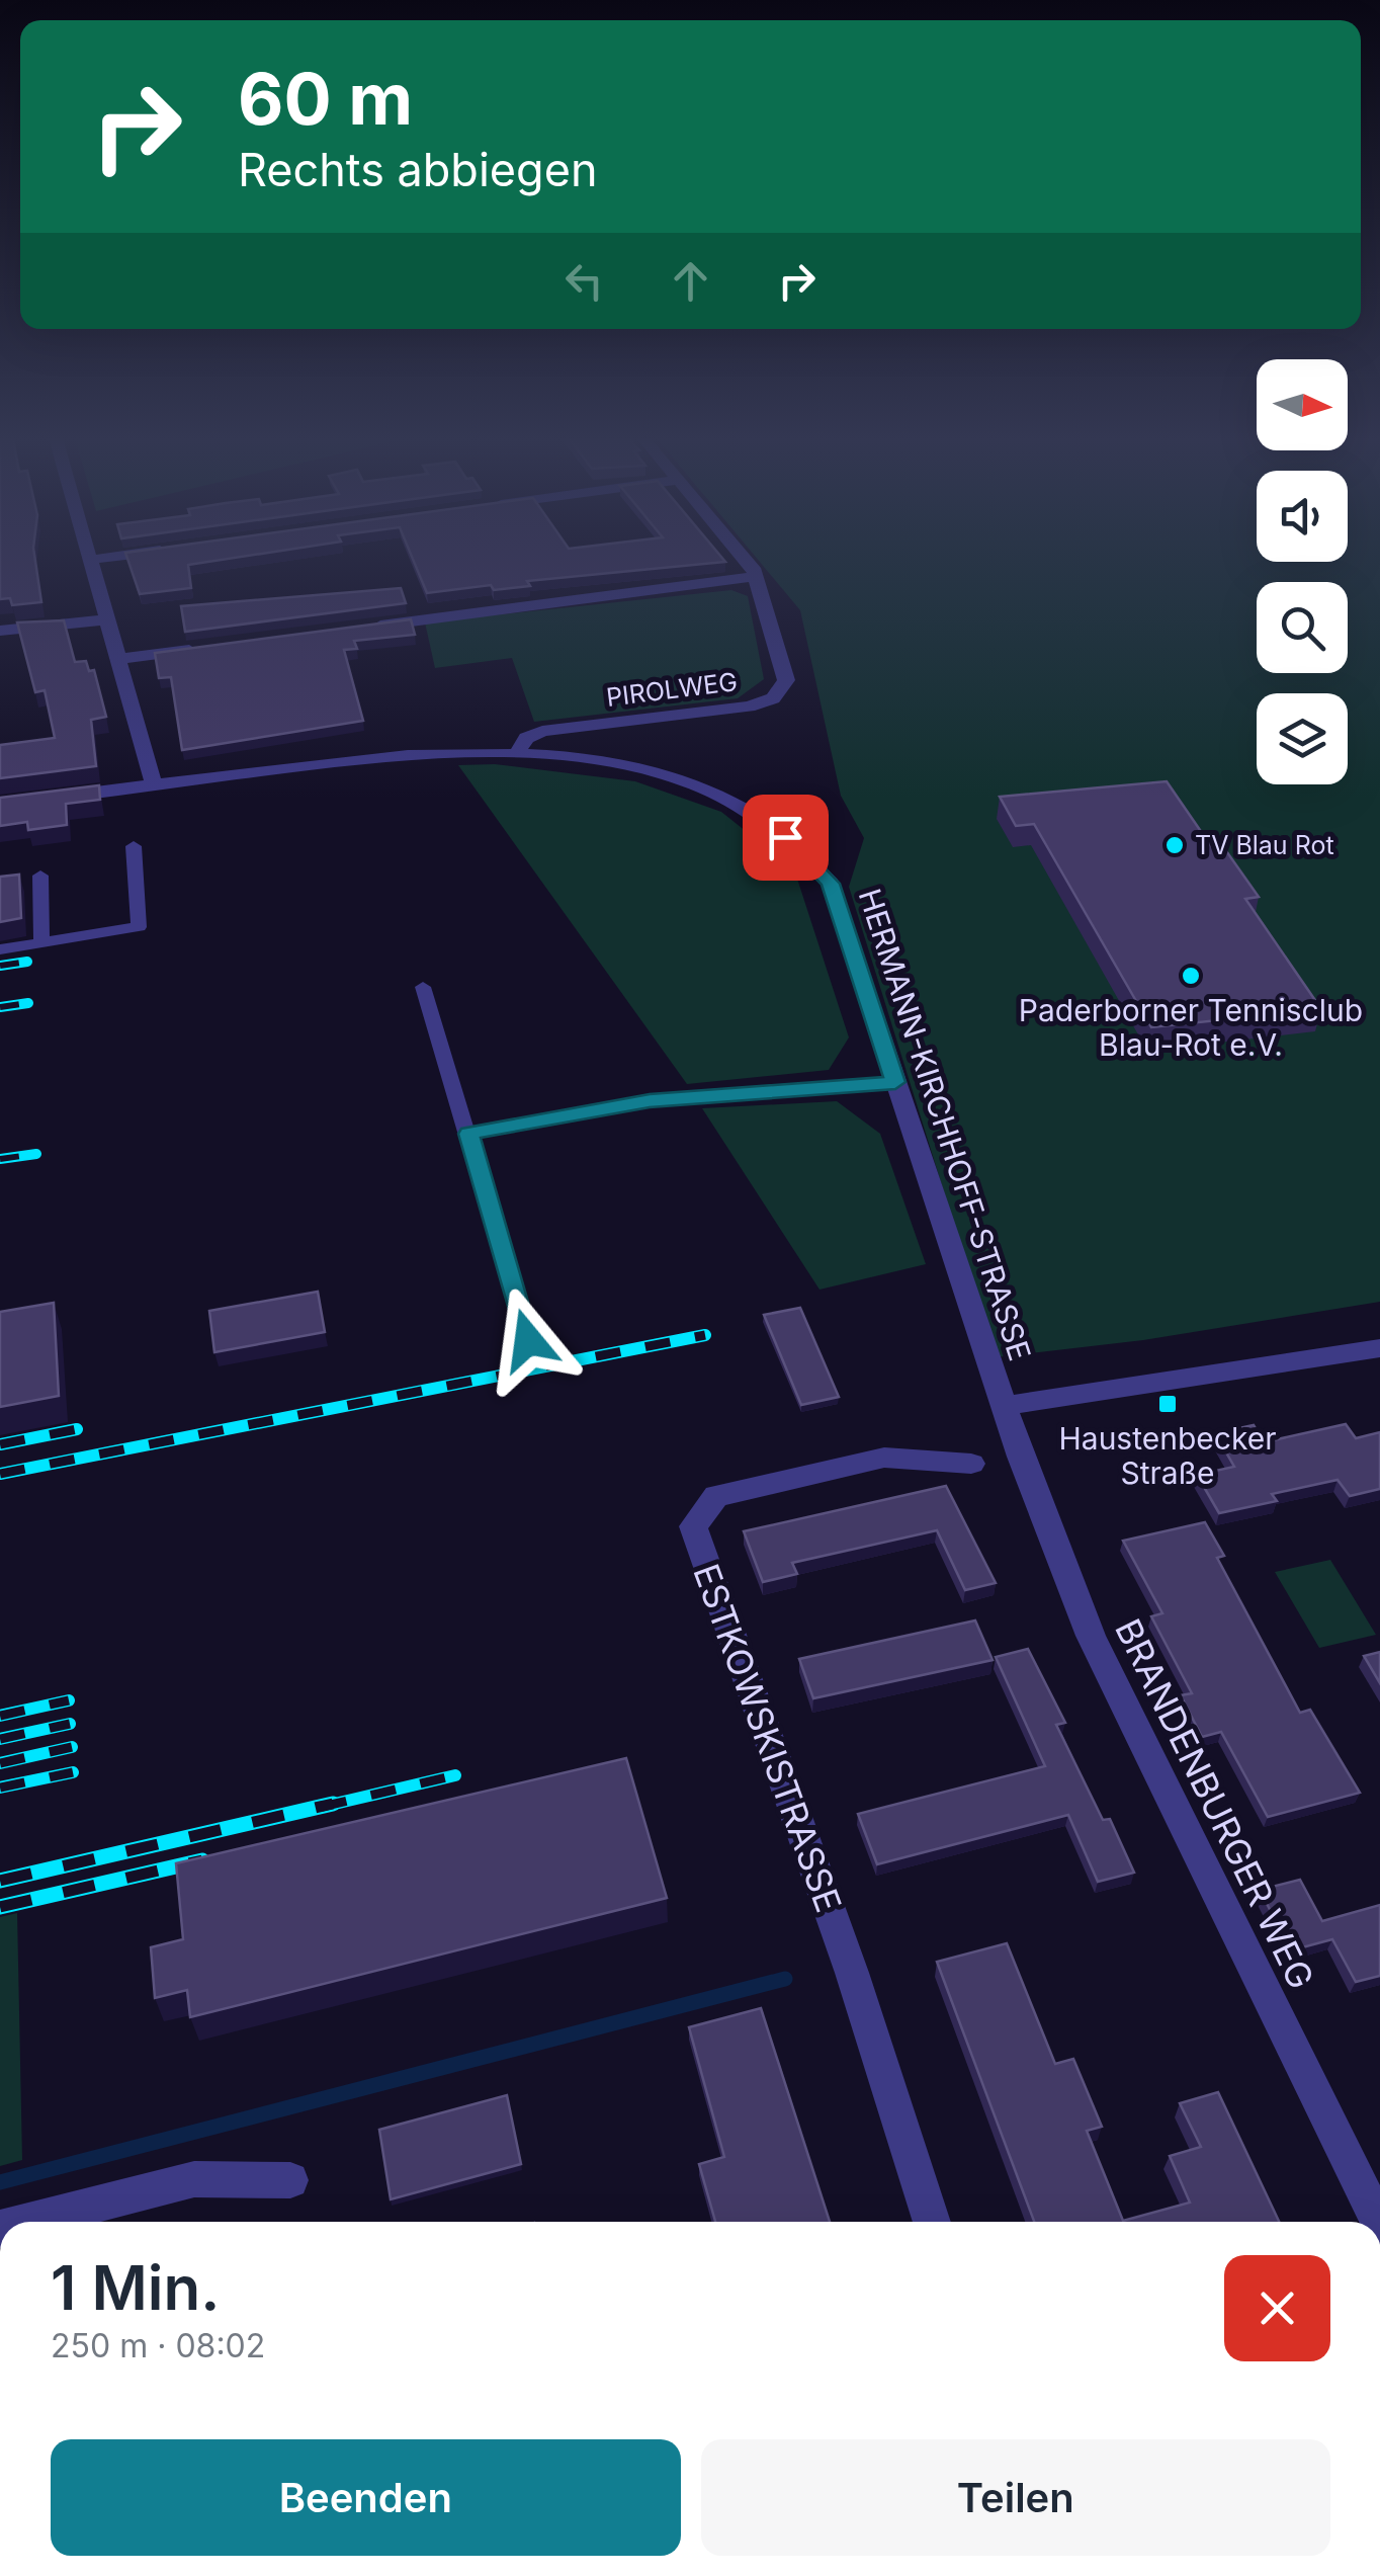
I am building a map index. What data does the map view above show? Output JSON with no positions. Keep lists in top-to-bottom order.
{
  "streets": {
    "street": [
      "PIROLWEG",
      "HERMANN-KIRCHHOFF-STRASSE",
      "ESTKOWSKISTRASSE",
      "BRANDENBURGER WEG"
    ]
  },
  "crossings": [
    ["PIROLWEG", "HERMANN-KIRCHHOFF-STRASSE"],
    ["HERMANN-KIRCHHOFF-STRASSE", "BRANDENBURGER WEG"]
  ],
  "places": {
    "other": ["TV Blau Rot", "Paderborner Tennisclub Blau-Rot e.V."],
    "transit": ["Haustenbecker Straße"]
  },
  "north": "right",
  "page": {
    "turn": ["60 m", "Rechts abbiegen"],
    "heading": ["1 Min.", "250 m · 08:02"],
    "buttons": ["Beenden", "Teilen"]
  }
}
